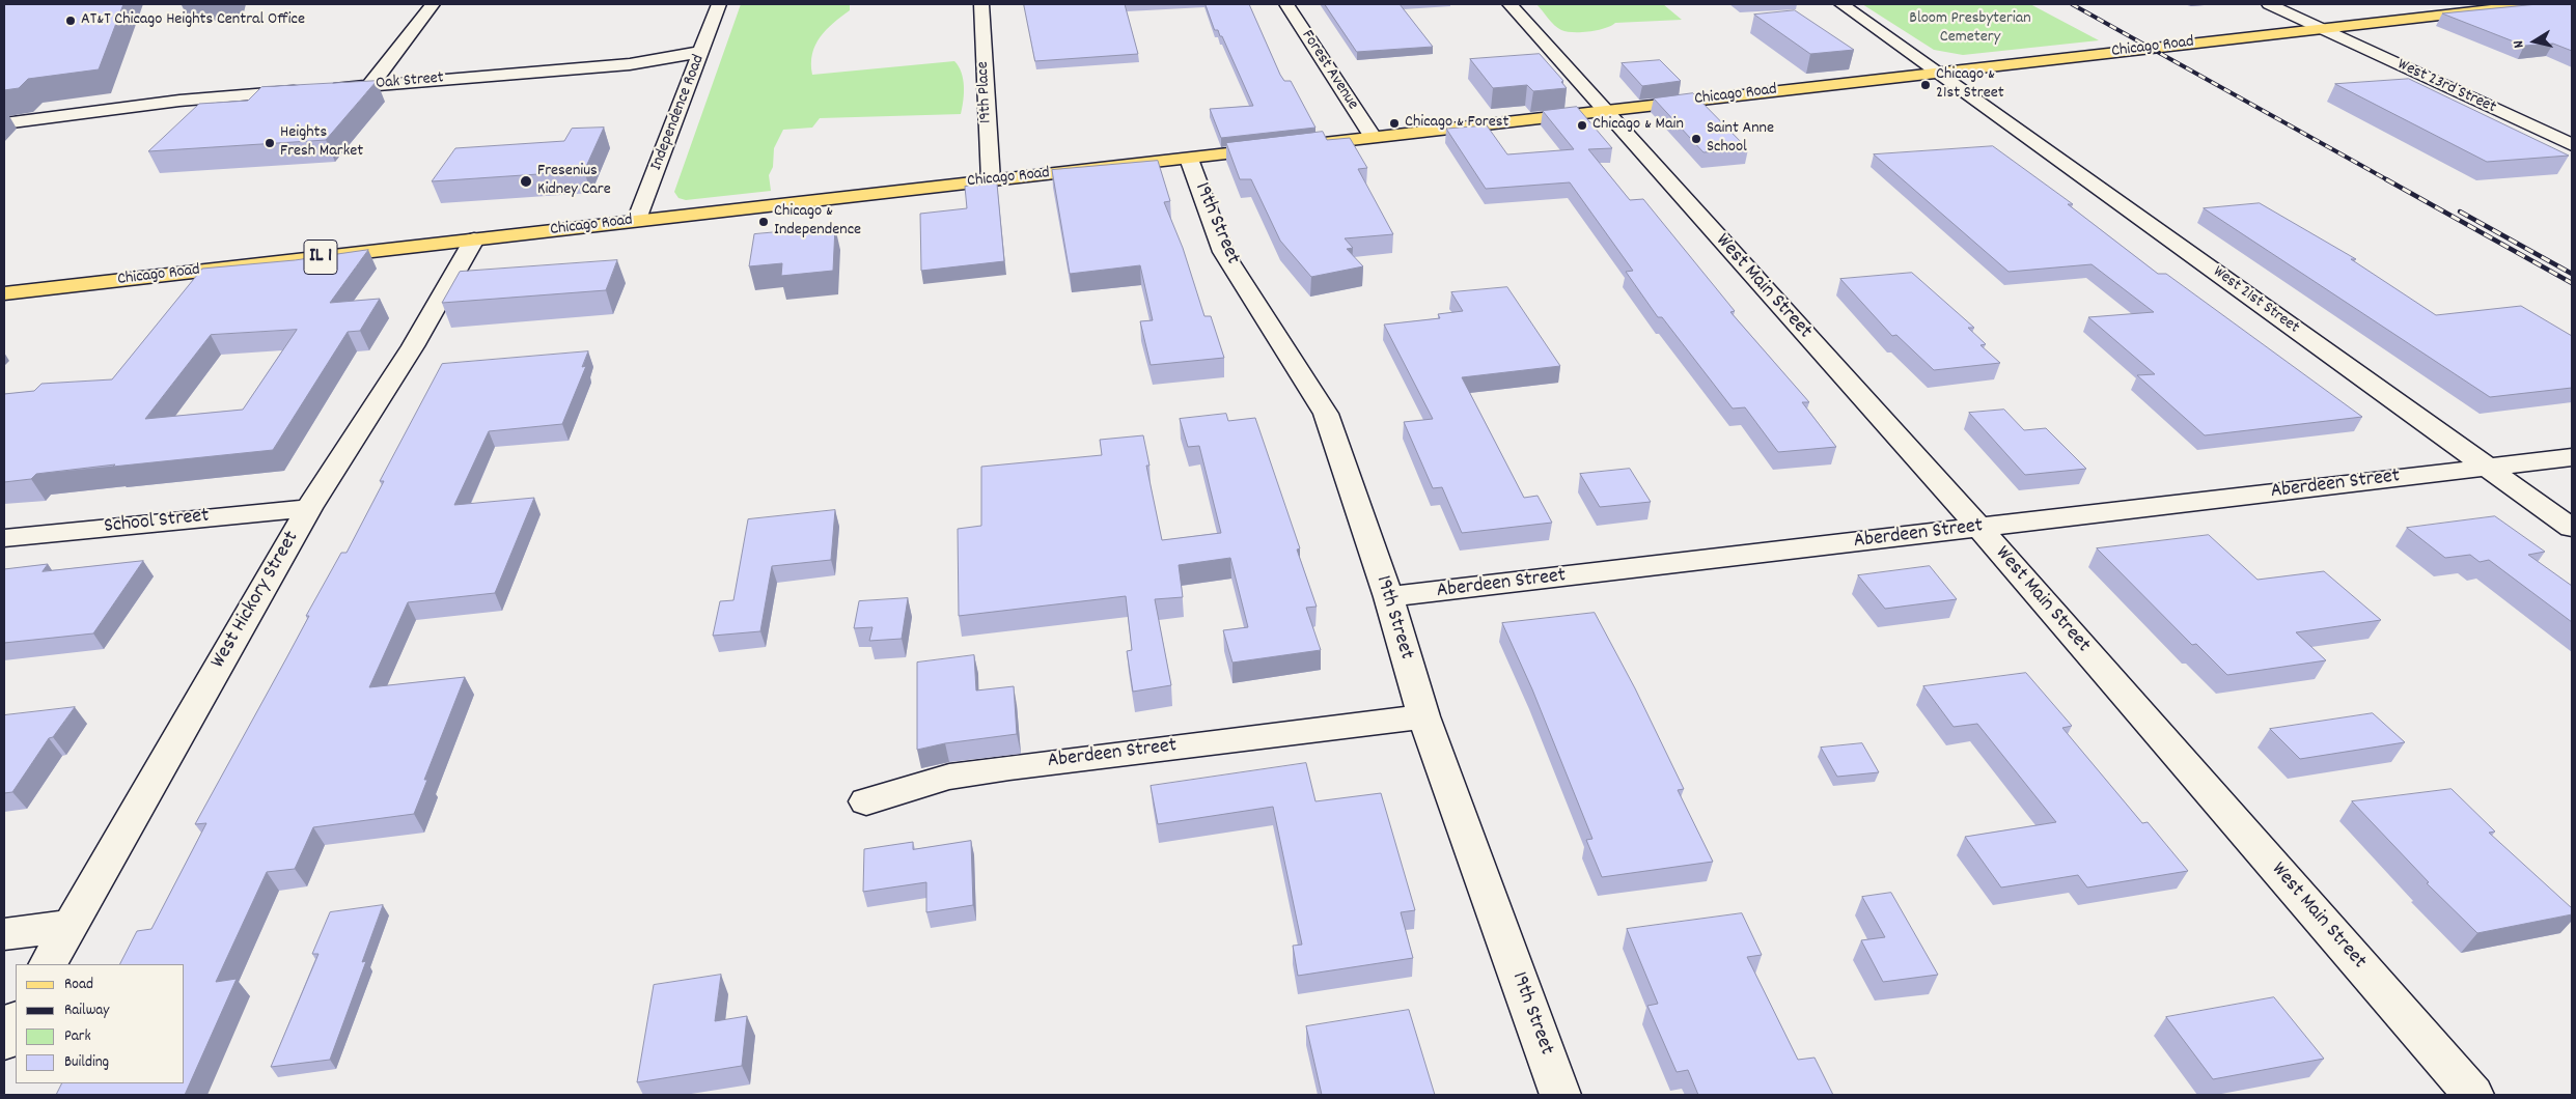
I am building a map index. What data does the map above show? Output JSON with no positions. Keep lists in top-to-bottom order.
{
  "streets": {
    "main road": ["Chicago Road", "IL 1"],
    "street": [
      "Forest Avenue",
      "Oak Street",
      "West 23rd Street",
      "19th Place",
      "Independence Road",
      "19th Street",
      "West Main Street",
      "West 21st Street",
      "Aberdeen Street",
      "School Street",
      "West Hickory Street"
    ]
  },
  "crossings": [
    ["Chicago Road", "Forest Avenue"],
    ["Chicago Road", "West 23rd Street"],
    ["Chicago Road", "19th Place"],
    ["Chicago Road", "Independence Road"],
    ["Chicago Road", "19th Street"],
    ["Chicago Road", "West Main Street"],
    ["Chicago Road", "West 21st Street"],
    ["Chicago Road", "West Hickory Street"],
    ["Oak Street", "Independence Road"],
    ["19th Street", "Aberdeen Street"],
    ["West Main Street", "Aberdeen Street"],
    ["West 21st Street", "Aberdeen Street"],
    ["School Street", "West Hickory Street"]
  ],
  "parks": ["Bloom Presbyterian Cemetery"],
  "places": [
    "AT&T Chicago Heights Central Office",
    "Chicago & 21st Street",
    "Chicago & Forest",
    "Chicago & Main",
    "Saint Anne School",
    "Heights Fresh Market",
    "Fresenius Kidney Care",
    "Chicago & Independence"
  ],
  "legend": [
    "Road",
    "Railway",
    "Park",
    "Building"
  ],
  "north": "left"
}
